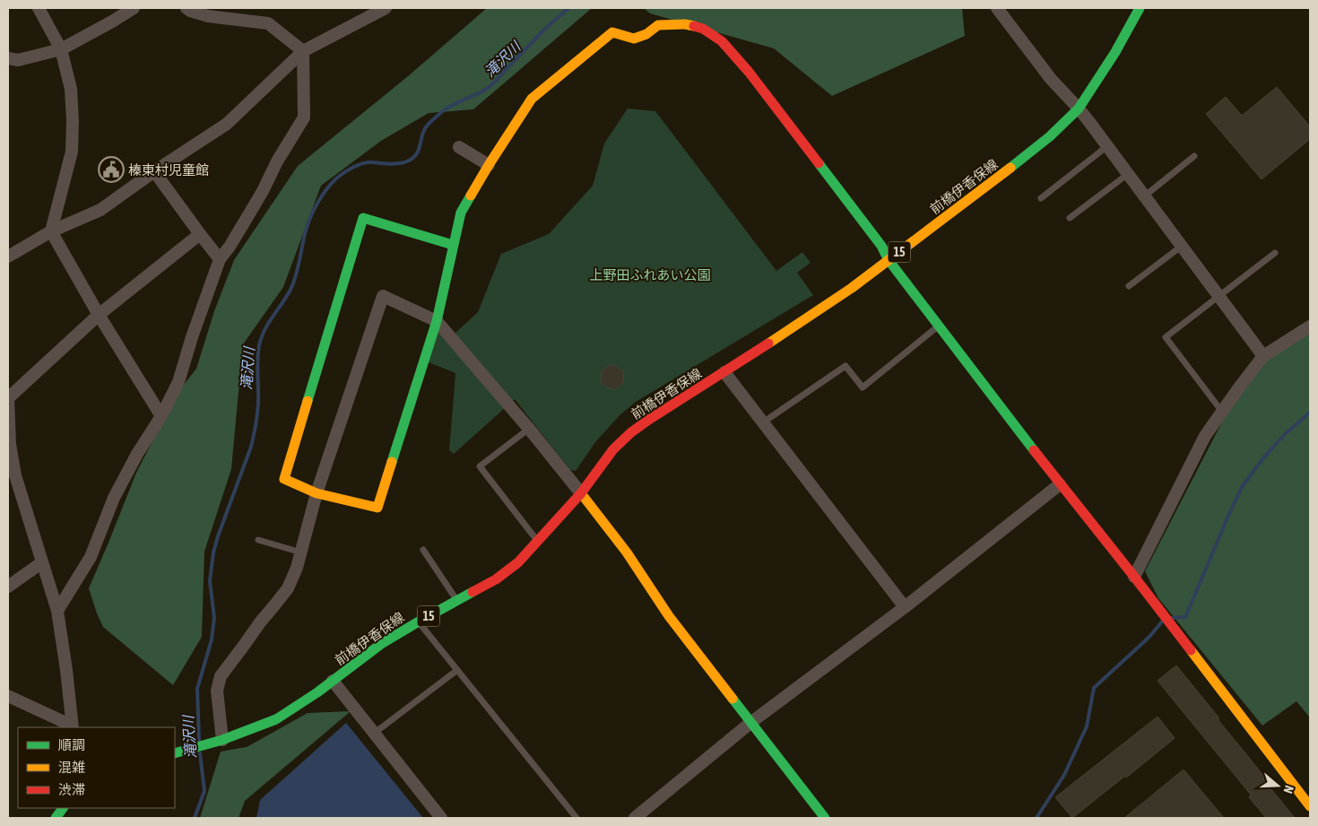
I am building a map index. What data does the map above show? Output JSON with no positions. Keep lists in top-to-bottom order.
{
  "streets": {
    "street": ["前橋伊香保線", "15"]
  },
  "water": ["滝沢川"],
  "parks": ["上野田ふれあい公園"],
  "places": {
    "public building": ["榛東村児童館"]
  },
  "legend": ["順調", "混雑", "渋滞"],
  "north": "right"
}
